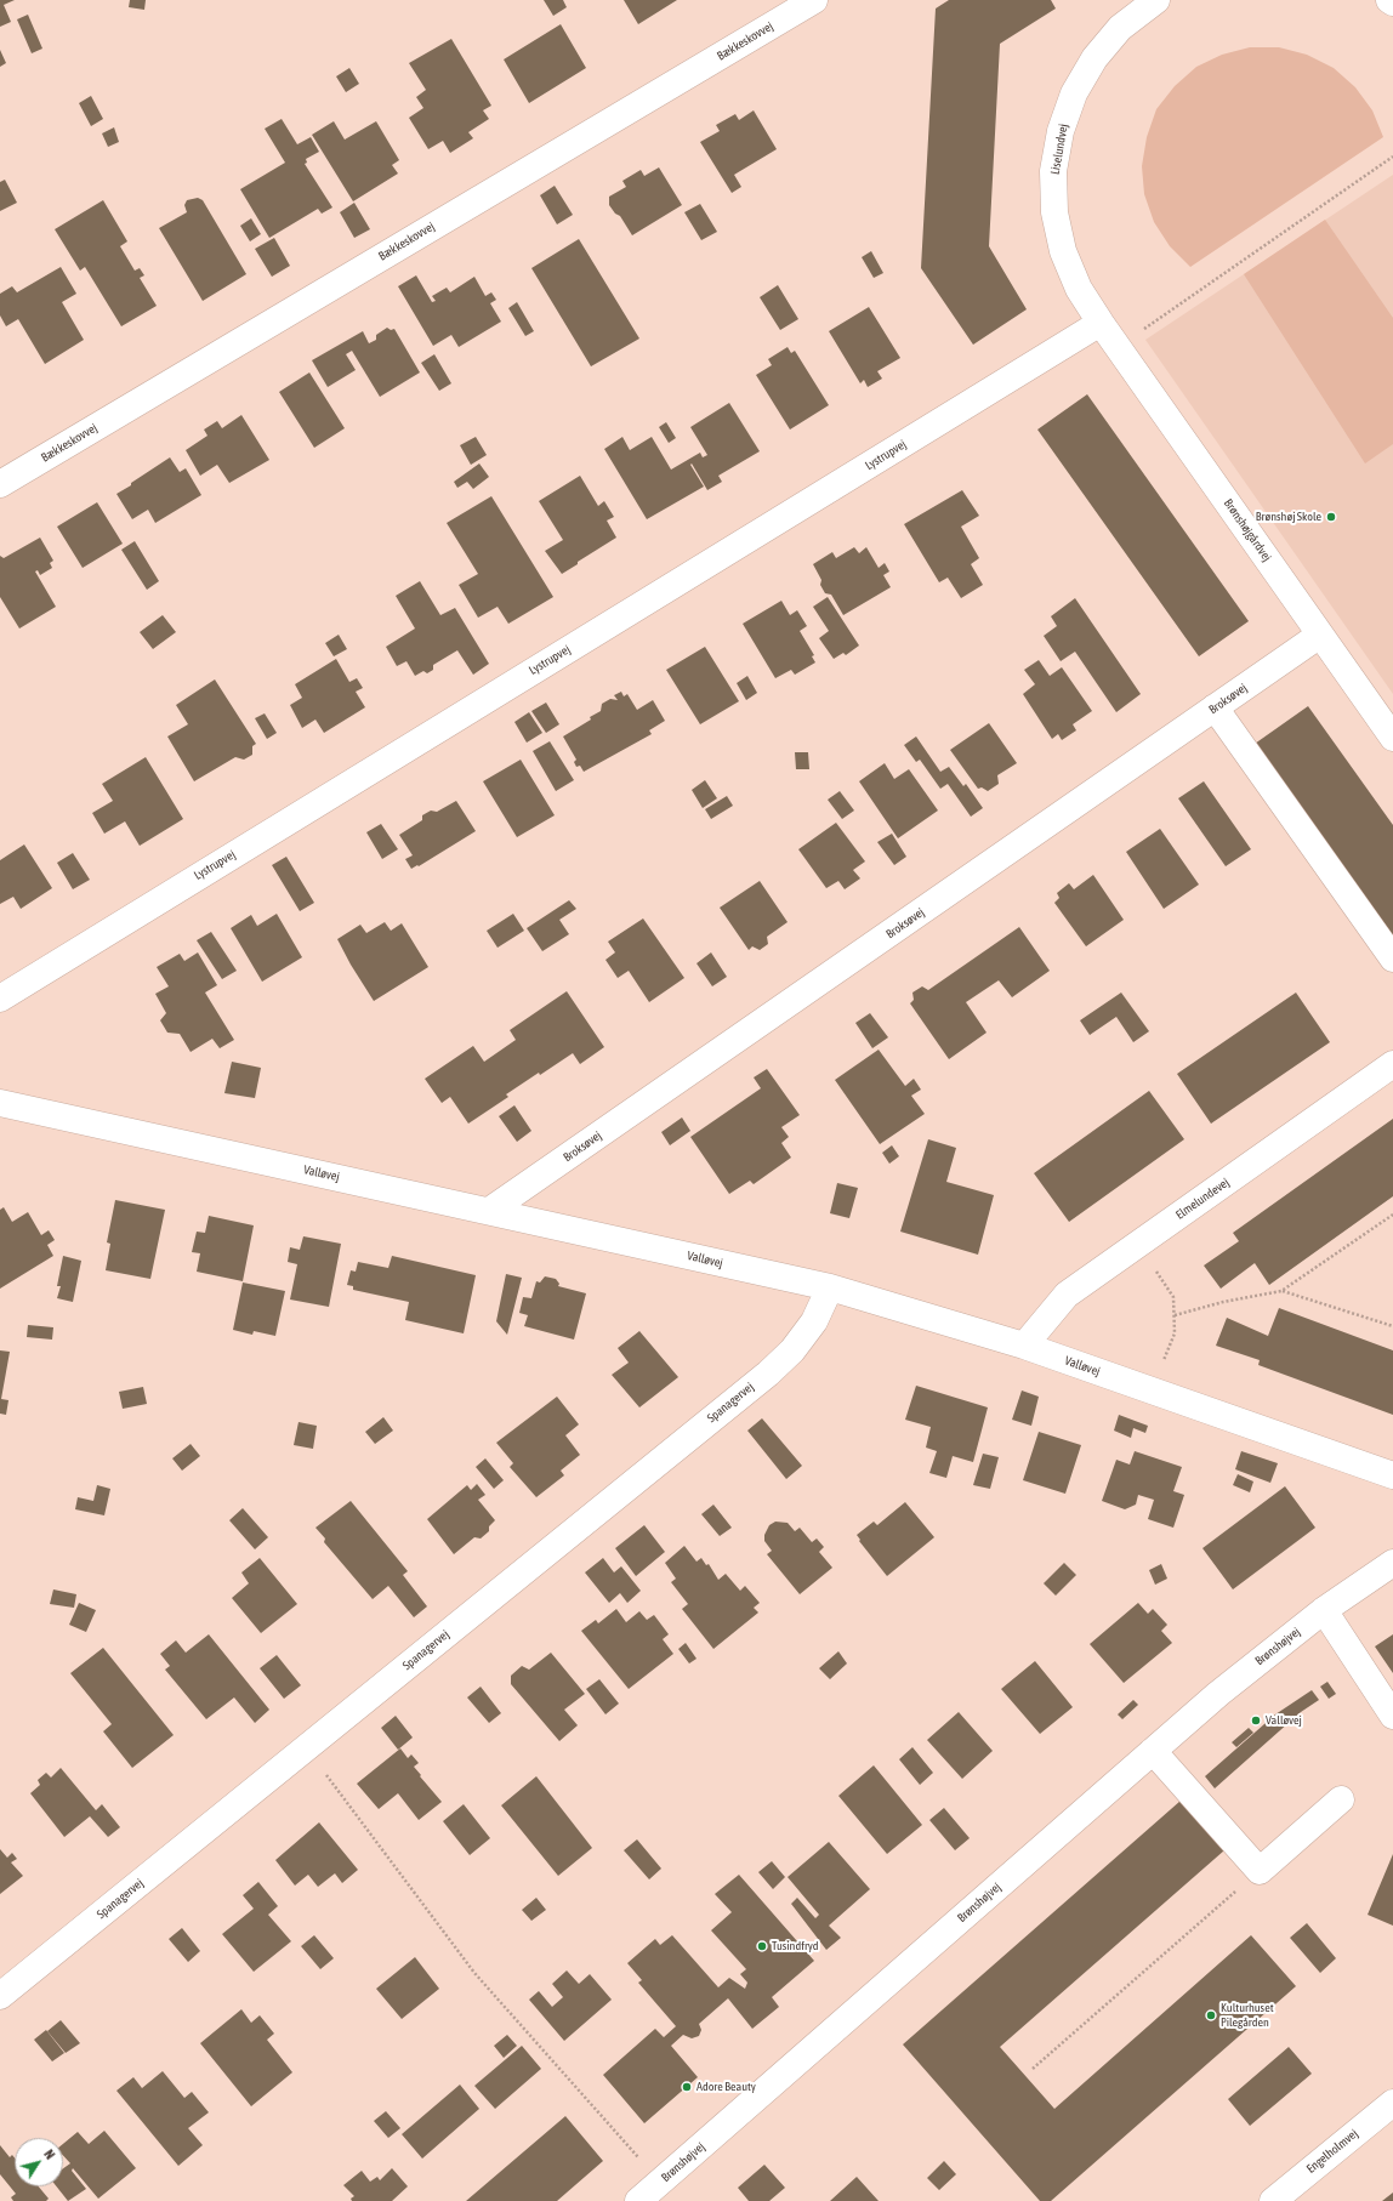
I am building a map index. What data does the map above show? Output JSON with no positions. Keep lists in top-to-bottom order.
{
  "streets": {
    "street": [
      "Bækkeskovvej",
      "Liselundvej",
      "Lystrupvej",
      "Brønshøjgårdvej",
      "Broksøvej",
      "Valløvej",
      "Elmelundevej",
      "Spanagervej",
      "Brønshøjvej",
      "Engelholmvej"
    ]
  },
  "crossings": [
    ["Liselundvej", "Lystrupvej"],
    ["Liselundvej", "Brønshøjgårdvej"],
    ["Lystrupvej", "Brønshøjgårdvej"],
    ["Brønshøjgårdvej", "Broksøvej"],
    ["Broksøvej", "Valløvej"],
    ["Valløvej", "Elmelundevej"],
    ["Valløvej", "Spanagervej"]
  ],
  "places": [
    "Brønshøj Skole",
    "Valløvej",
    "Tusindfryd",
    "Kulturhuset Pilegården",
    "Adore Beauty"
  ],
  "north": "top right"
}
